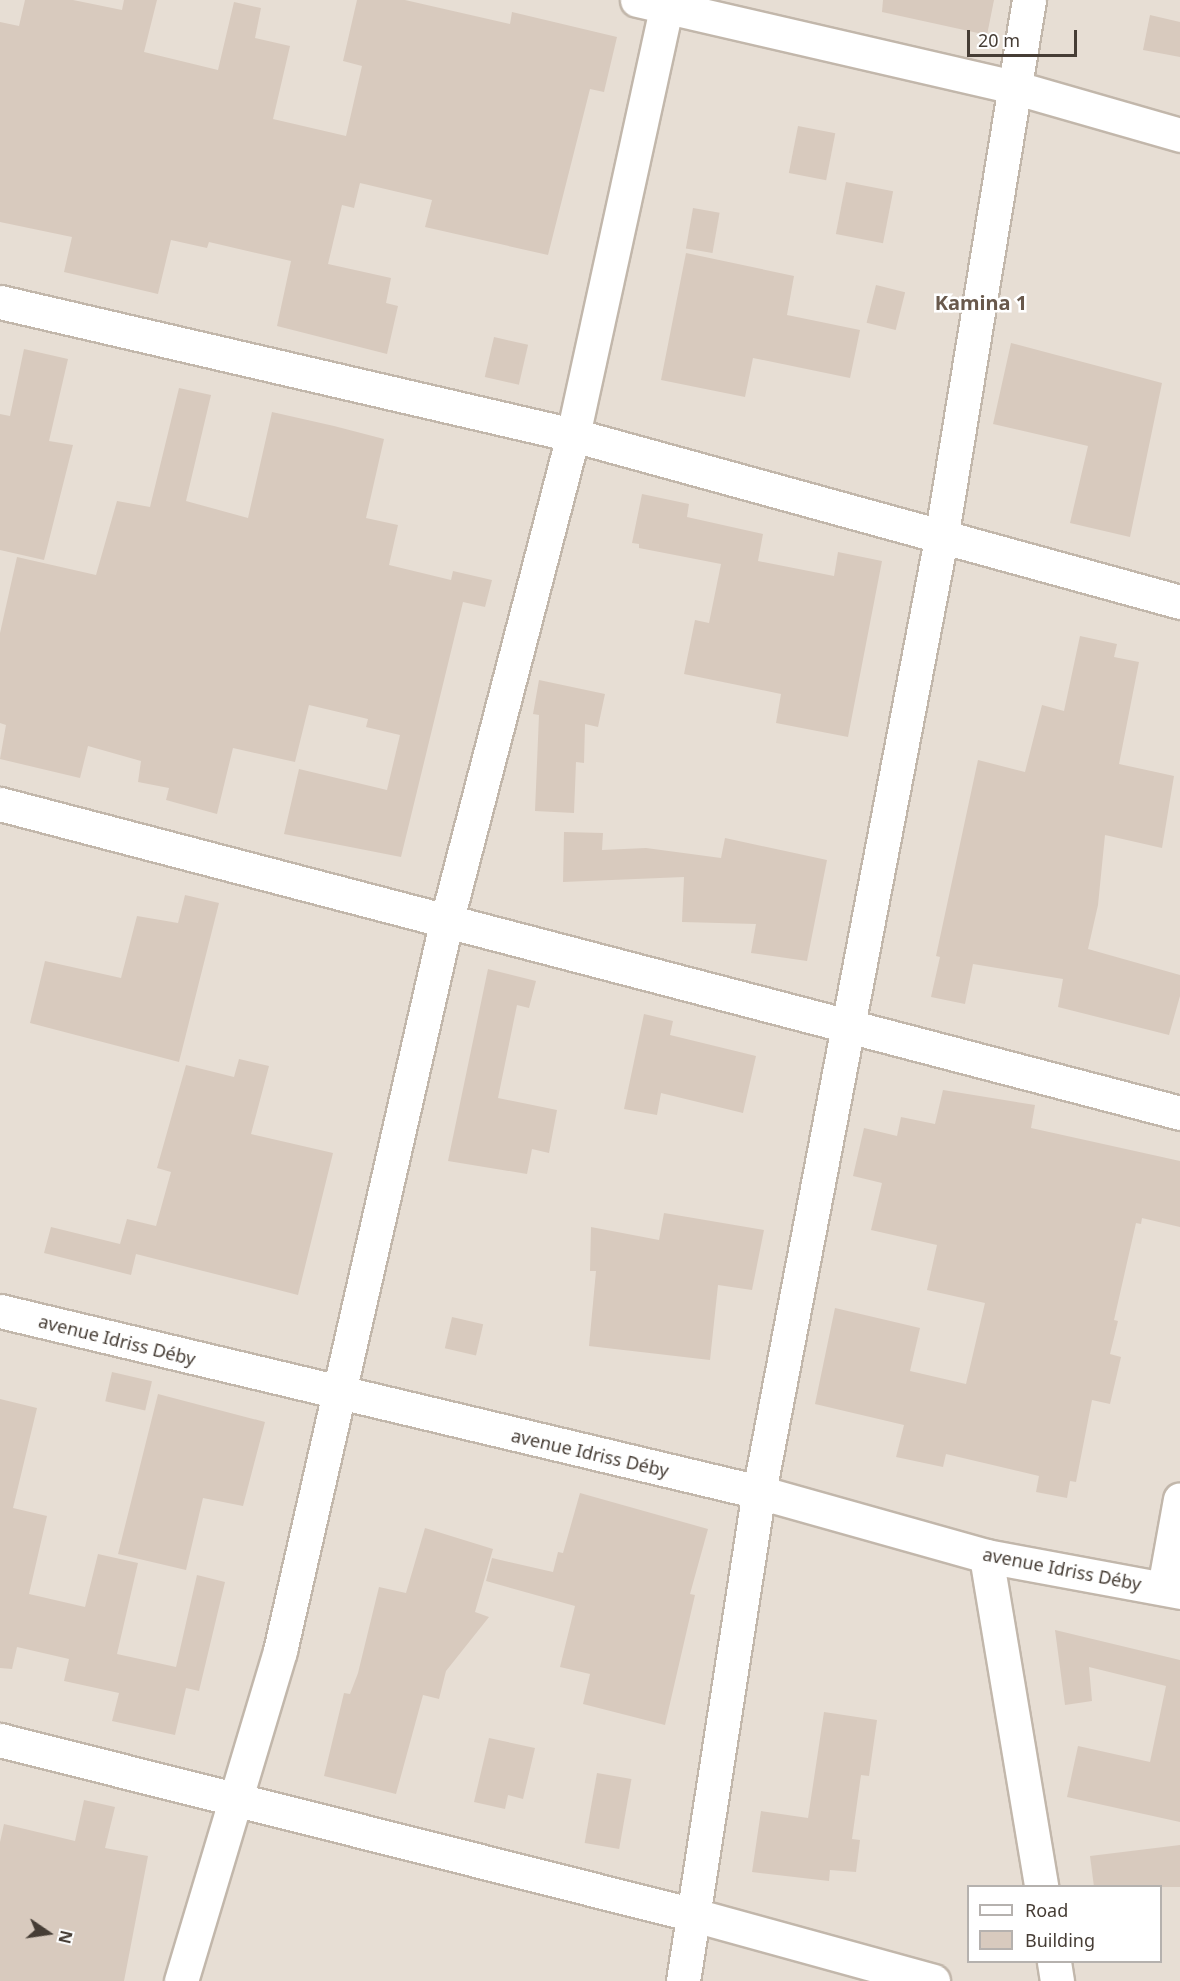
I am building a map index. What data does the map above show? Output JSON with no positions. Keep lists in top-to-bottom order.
{
  "streets": {
    "street": ["avenue Idriss Déby"]
  },
  "districts": ["Kamina 1"],
  "legend": ["Road", "Building"],
  "scale_bar": "20 m",
  "north": "right"
}
